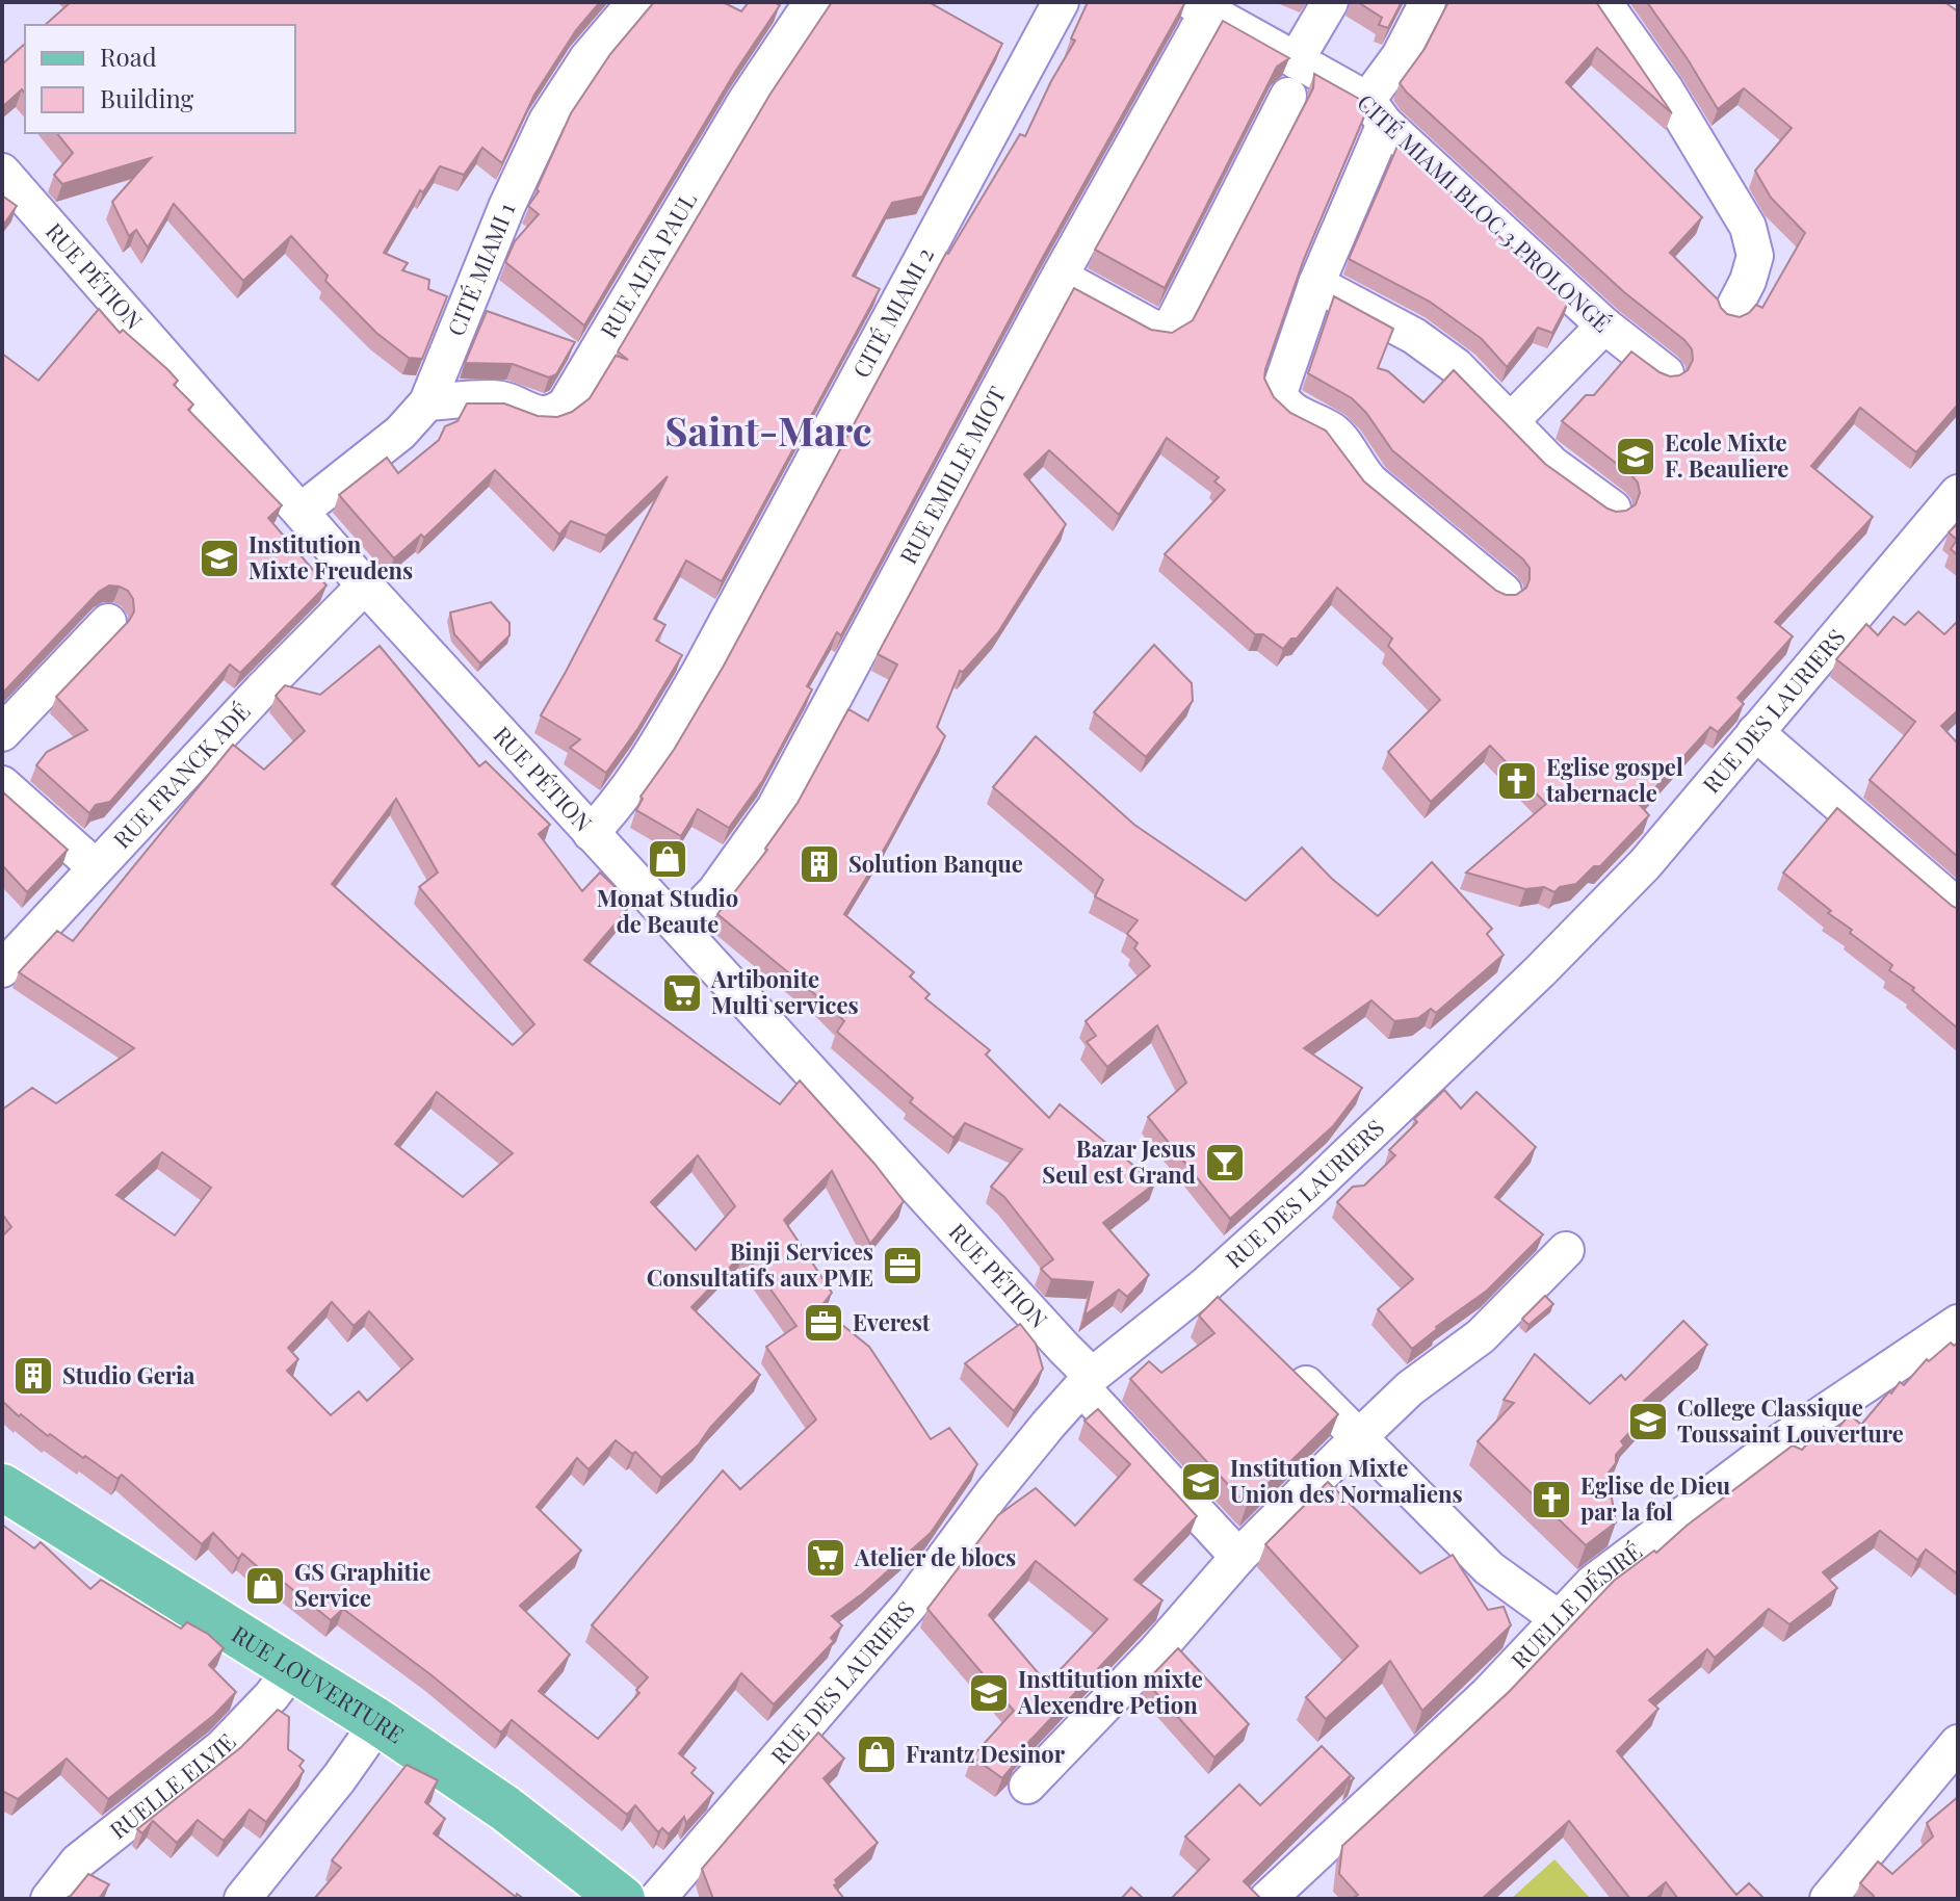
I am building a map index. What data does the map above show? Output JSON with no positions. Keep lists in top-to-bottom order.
{
  "streets": {
    "main road": ["RUE LOUVERTURE"],
    "street": [
      "CITÉ MIAMI BLOC 3 PROLONGÉ",
      "RUE ALTA PAUL",
      "CITÉ MIAMI 1",
      "RUE PÉTION",
      "CITÉ MIAMI 2",
      "RUE EMILLE MIOT",
      "RUE DES LAURIERS",
      "RUE FRANCK ADÉ",
      "RUELLE DÉSIRÉ",
      "RUELLE ELVIE"
    ]
  },
  "crossings": [
    ["CITÉ MIAMI BLOC 3 PROLONGÉ", "RUE EMILLE MIOT"],
    ["RUE ALTA PAUL", "CITÉ MIAMI 1"],
    ["CITÉ MIAMI 1", "RUE PÉTION"],
    ["RUE PÉTION", "CITÉ MIAMI 2"],
    ["RUE PÉTION", "RUE EMILLE MIOT"],
    ["RUE PÉTION", "RUE DES LAURIERS"],
    ["RUE PÉTION", "RUE FRANCK ADÉ"],
    ["RUE LOUVERTURE", "RUELLE ELVIE"]
  ],
  "districts": ["Saint-Marc"],
  "places": {
    "school or university": [
      "Ecole Mixte F. Beauliere",
      "Institution Mixte Freudens",
      "College Classique Toussaint Louverture",
      "Institution Mixte Union des Normaliens",
      "Insttitution mixte Alexendre Petion"
    ],
    "church": ["Eglise gospel tabernacle", "Eglise de Dieu par la fol"],
    "shop": ["Monat Studio de Beaute", "GS Graphitie Service", "Frantz Desinor"],
    "building": ["Solution Banque", "Studio Geria"],
    "supermarket": ["Artibonite Multi services", "Atelier de blocs"],
    "bar": ["Bazar Jesus Seul est Grand"],
    "office": ["Binji Services Consultatifs aux PME", "Everest"]
  },
  "legend": ["Road", "Building"]
}
